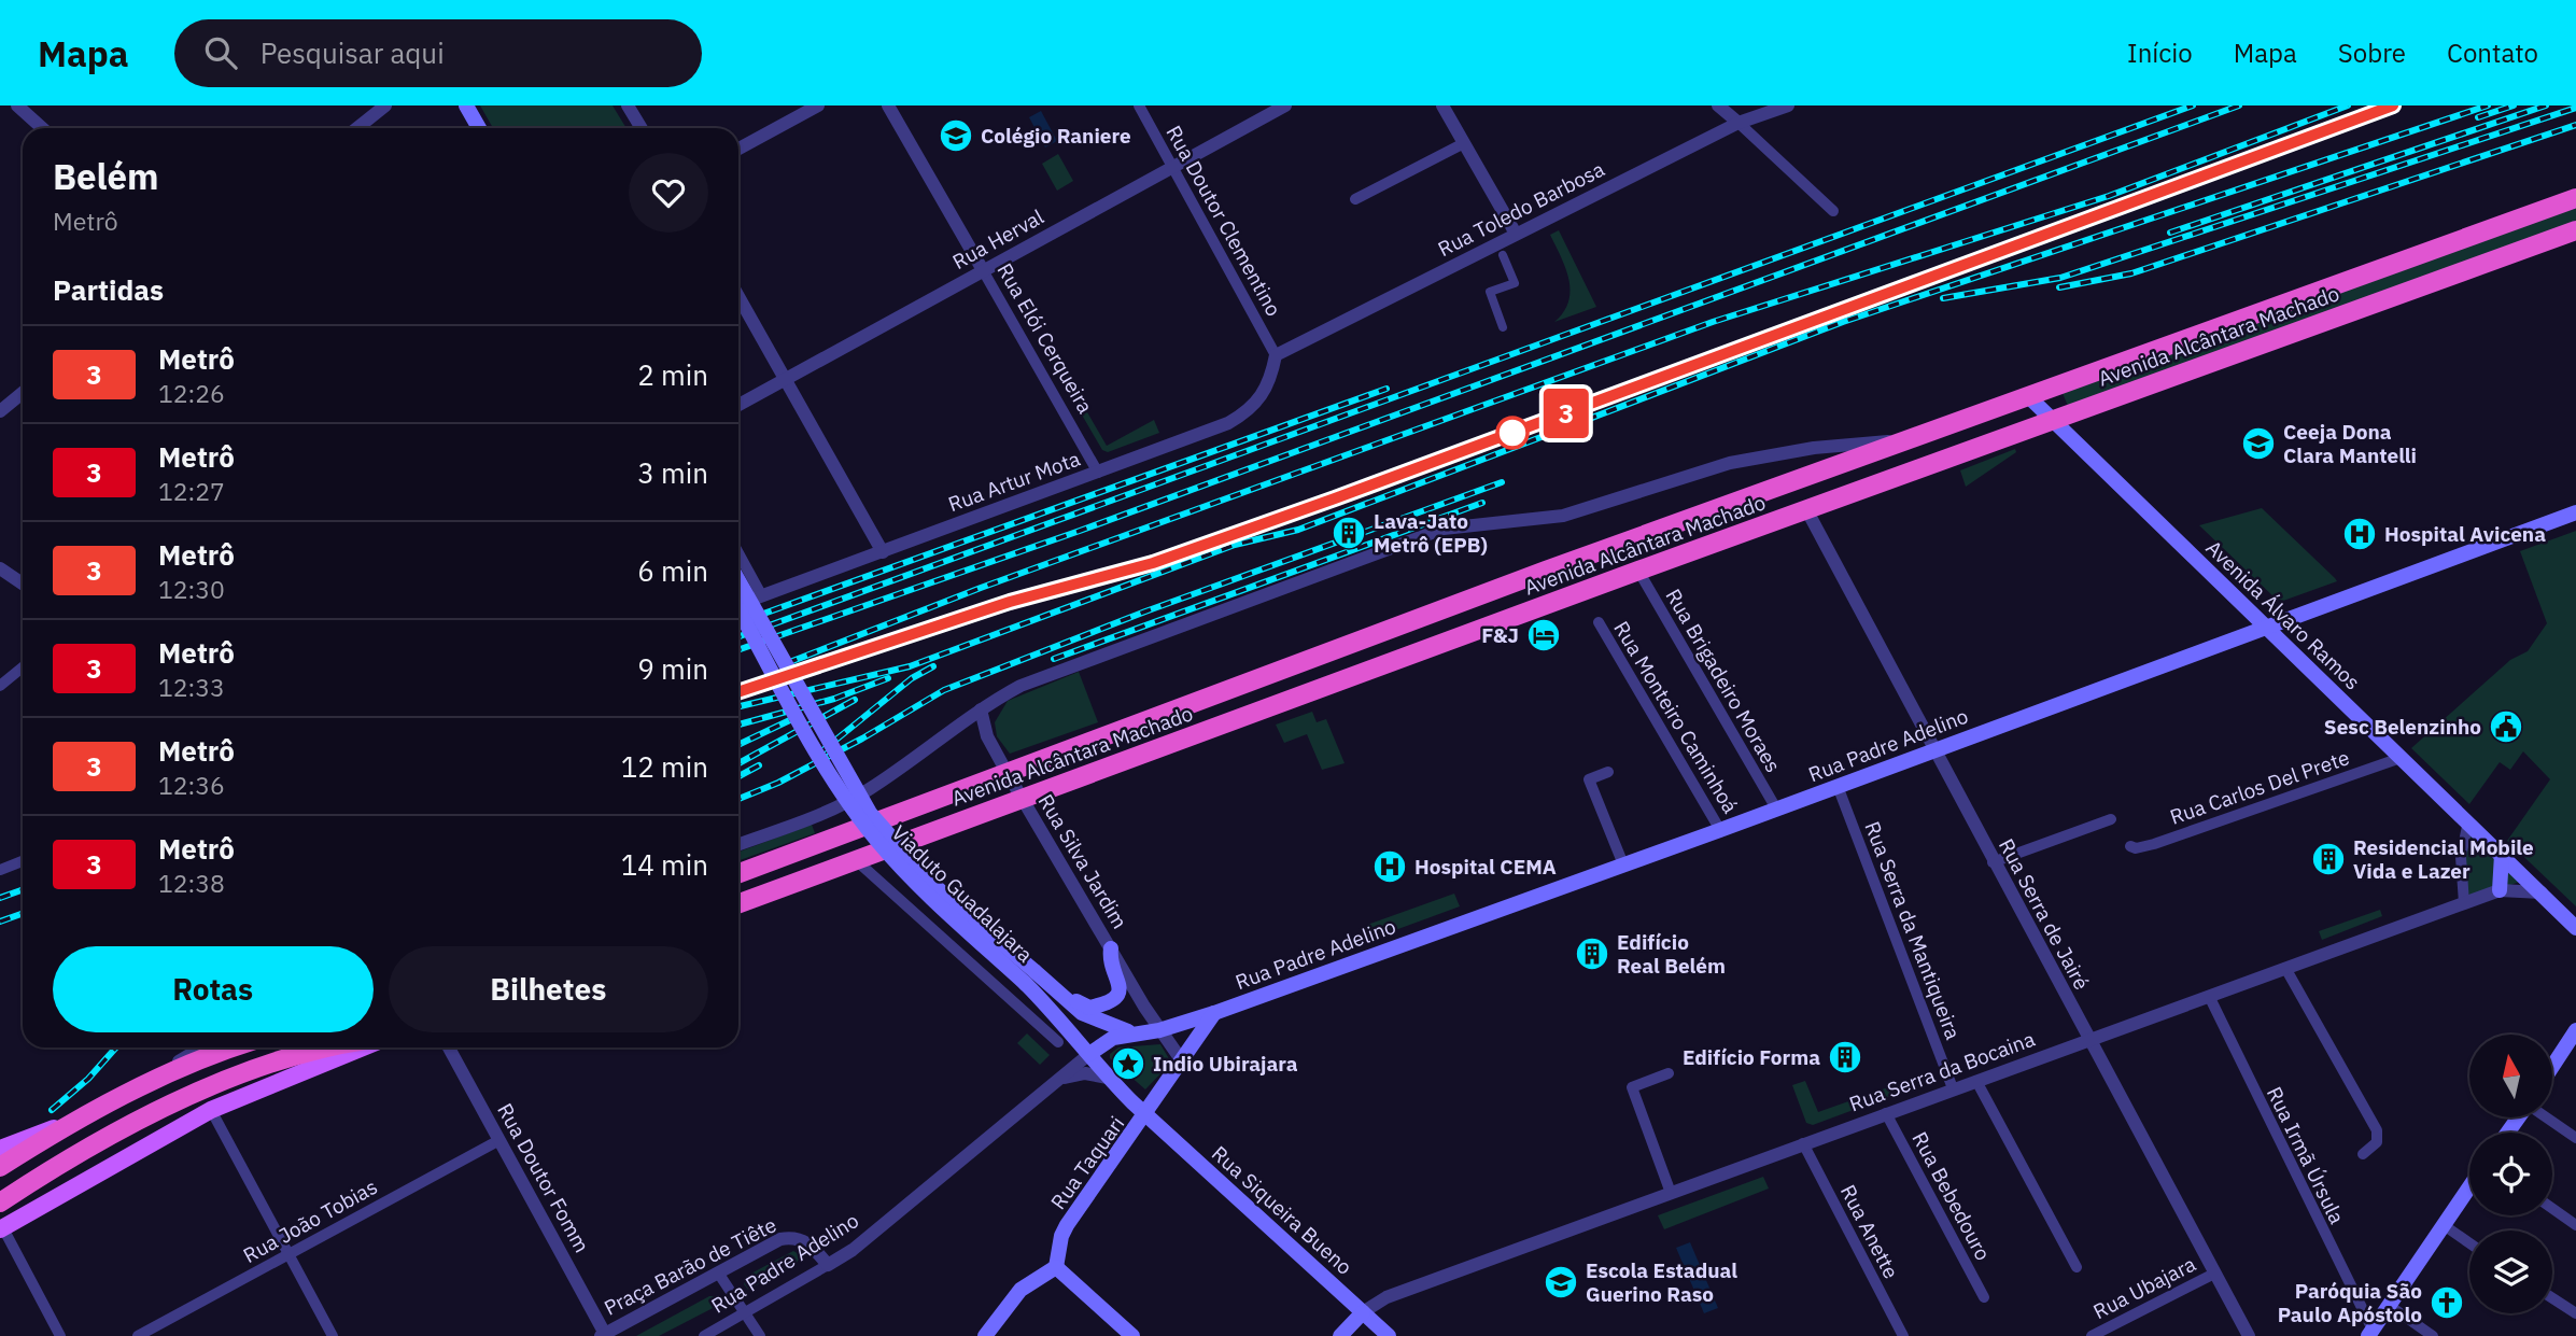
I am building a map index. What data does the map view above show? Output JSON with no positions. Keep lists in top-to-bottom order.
{
  "streets": {
    "highway": ["Avenida Alcântara Machado"],
    "main road": [
      "Avenida Álvaro Ramos",
      "Rua Padre Adelino",
      "Viaduto Guadalajara",
      "Rua Taquari",
      "Rua Siqueira Bueno"
    ],
    "street": [
      "Rua Toledo Barbosa",
      "Rua Doutor Clementino",
      "Rua Herval",
      "Rua Elói Cerqueira",
      "Rua Artur Mota",
      "Rua Brigadeiro Moraes",
      "Rua Monteiro Caminhoá",
      "Rua Carlos Del Prete",
      "Rua Silva Jardim",
      "Rua Serra de Jairé",
      "Rua Serra da Mantiqueira",
      "Rua Serra da Bocaina",
      "Rua Irmã Úrsula",
      "Rua Doutor Fomm",
      "Rua Bebedouro",
      "Rua João Tobias",
      "Rua Anette",
      "Praça Barão de Tiête",
      "Rua Ubajara"
    ]
  },
  "crossings": [
    ["Rua Toledo Barbosa", "Rua Doutor Clementino"],
    ["Rua Toledo Barbosa", "Rua Artur Mota"],
    ["Rua Doutor Clementino", "Rua Herval"],
    ["Rua Doutor Clementino", "Rua Artur Mota"],
    ["Rua Herval", "Rua Elói Cerqueira"],
    ["Avenida Alcântara Machado", "Avenida Álvaro Ramos"],
    ["Avenida Alcântara Machado", "Rua Brigadeiro Moraes"],
    ["Avenida Alcântara Machado", "Rua Silva Jardim"],
    ["Avenida Alcântara Machado", "Rua Serra de Jairé"],
    ["Rua Elói Cerqueira", "Rua Artur Mota"],
    ["Avenida Álvaro Ramos", "Rua Padre Adelino"],
    ["Avenida Álvaro Ramos", "Rua Carlos Del Prete"],
    ["Avenida Álvaro Ramos", "Rua Serra da Bocaina"],
    ["Rua Brigadeiro Moraes", "Rua Padre Adelino"],
    ["Rua Monteiro Caminhoá", "Rua Padre Adelino"],
    ["Rua Padre Adelino", "Rua Silva Jardim"],
    ["Rua Padre Adelino", "Viaduto Guadalajara"],
    ["Rua Padre Adelino", "Rua Serra de Jairé"],
    ["Rua Padre Adelino", "Rua Serra da Mantiqueira"],
    ["Rua Padre Adelino", "Rua Taquari"],
    ["Rua Padre Adelino", "Praça Barão de Tiête"],
    ["Rua Silva Jardim", "Rua Taquari"],
    ["Viaduto Guadalajara", "Rua Siqueira Bueno"],
    ["Rua Serra de Jairé", "Rua Serra da Bocaina"],
    ["Rua Serra de Jairé", "Rua Ubajara"],
    ["Rua Serra da Mantiqueira", "Rua Serra da Bocaina"],
    ["Rua Serra da Bocaina", "Rua Irmã Úrsula"],
    ["Rua Serra da Bocaina", "Rua Bebedouro"],
    ["Rua Serra da Bocaina", "Rua Siqueira Bueno"],
    ["Rua Serra da Bocaina", "Rua Anette"],
    ["Rua Taquari", "Rua Siqueira Bueno"],
    ["Rua Doutor Fomm", "Rua João Tobias"],
    ["Rua Doutor Fomm", "Praça Barão de Tiête"]
  ],
  "places": {
    "school or university": ["Colégio Raniere", "Ceeja Dona Clara Mantelli", "Escola Estadual Guerino Raso"],
    "building": [
      "Lava-Jato Metrô (EPB)",
      "Residencial Mobile Vida e Lazer",
      "Edifício Real Belém",
      "Edifício Forma"
    ],
    "hospital": ["Hospital Avicena", "Hospital CEMA"],
    "hotel": ["F&J"],
    "public building": ["Sesc Belenzinho"],
    "place": ["Indio Ubirajara"],
    "church": ["Paróquia São Paulo Apóstolo"]
  },
  "lines": ["metro line 3"],
  "north": "top",
  "page": {
    "header": "Mapa",
    "search": "Pesquisar aqui",
    "nav": [
      "Início",
      "Mapa",
      "Sobre",
      "Contato"
    ],
    "on_map": "3",
    "heading": [
      ["Belém", "Metrô"],
      "Partidas"
    ],
    "list": [
      {
        "mark": "3",
        "name": "Metrô",
        "note": "12:26",
        "value": "2 min"
      },
      {
        "mark": "3",
        "name": "Metrô",
        "note": "12:27",
        "value": "3 min"
      },
      {
        "mark": "3",
        "name": "Metrô",
        "note": "12:30",
        "value": "6 min"
      },
      {
        "mark": "3",
        "name": "Metrô",
        "note": "12:33",
        "value": "9 min"
      },
      {
        "mark": "3",
        "name": "Metrô",
        "note": "12:36",
        "value": "12 min"
      },
      {
        "mark": "3",
        "name": "Metrô",
        "note": "12:38",
        "value": "14 min"
      }
    ],
    "buttons": ["Rotas", "Bilhetes"]
  }
}
